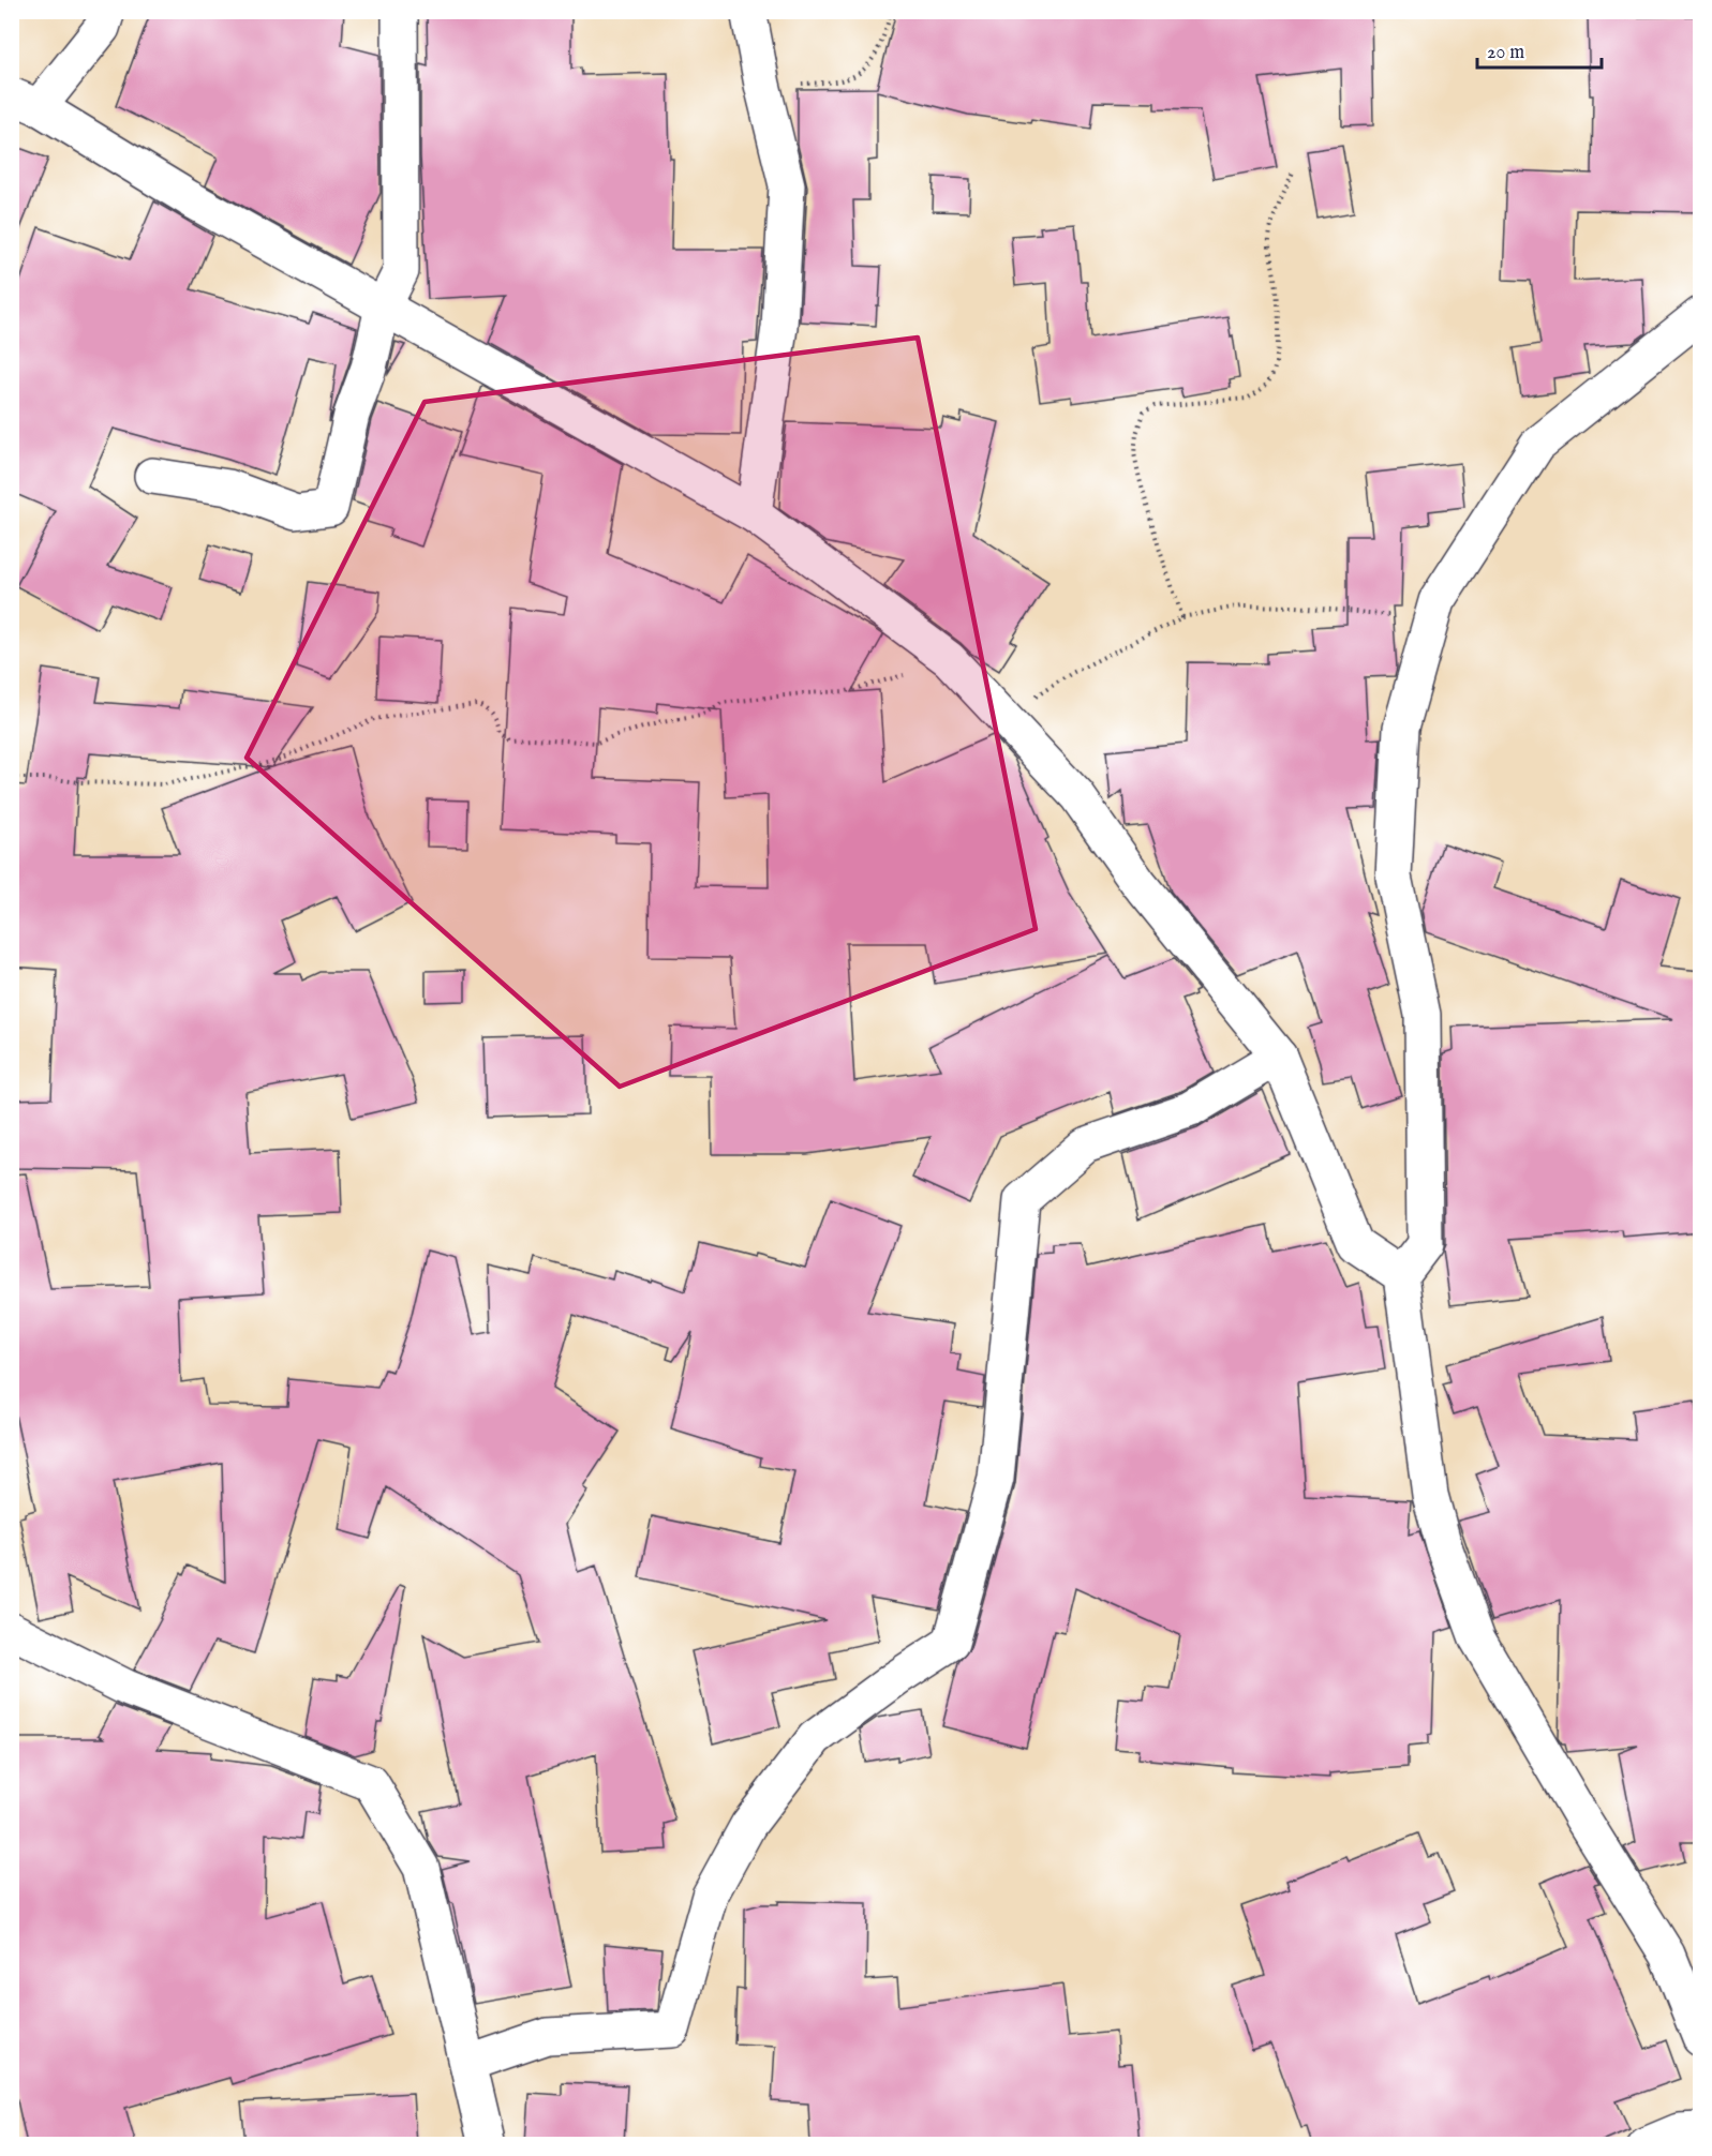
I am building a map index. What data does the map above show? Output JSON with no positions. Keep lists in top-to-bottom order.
{
  "scale_bar": "20 m"
}
